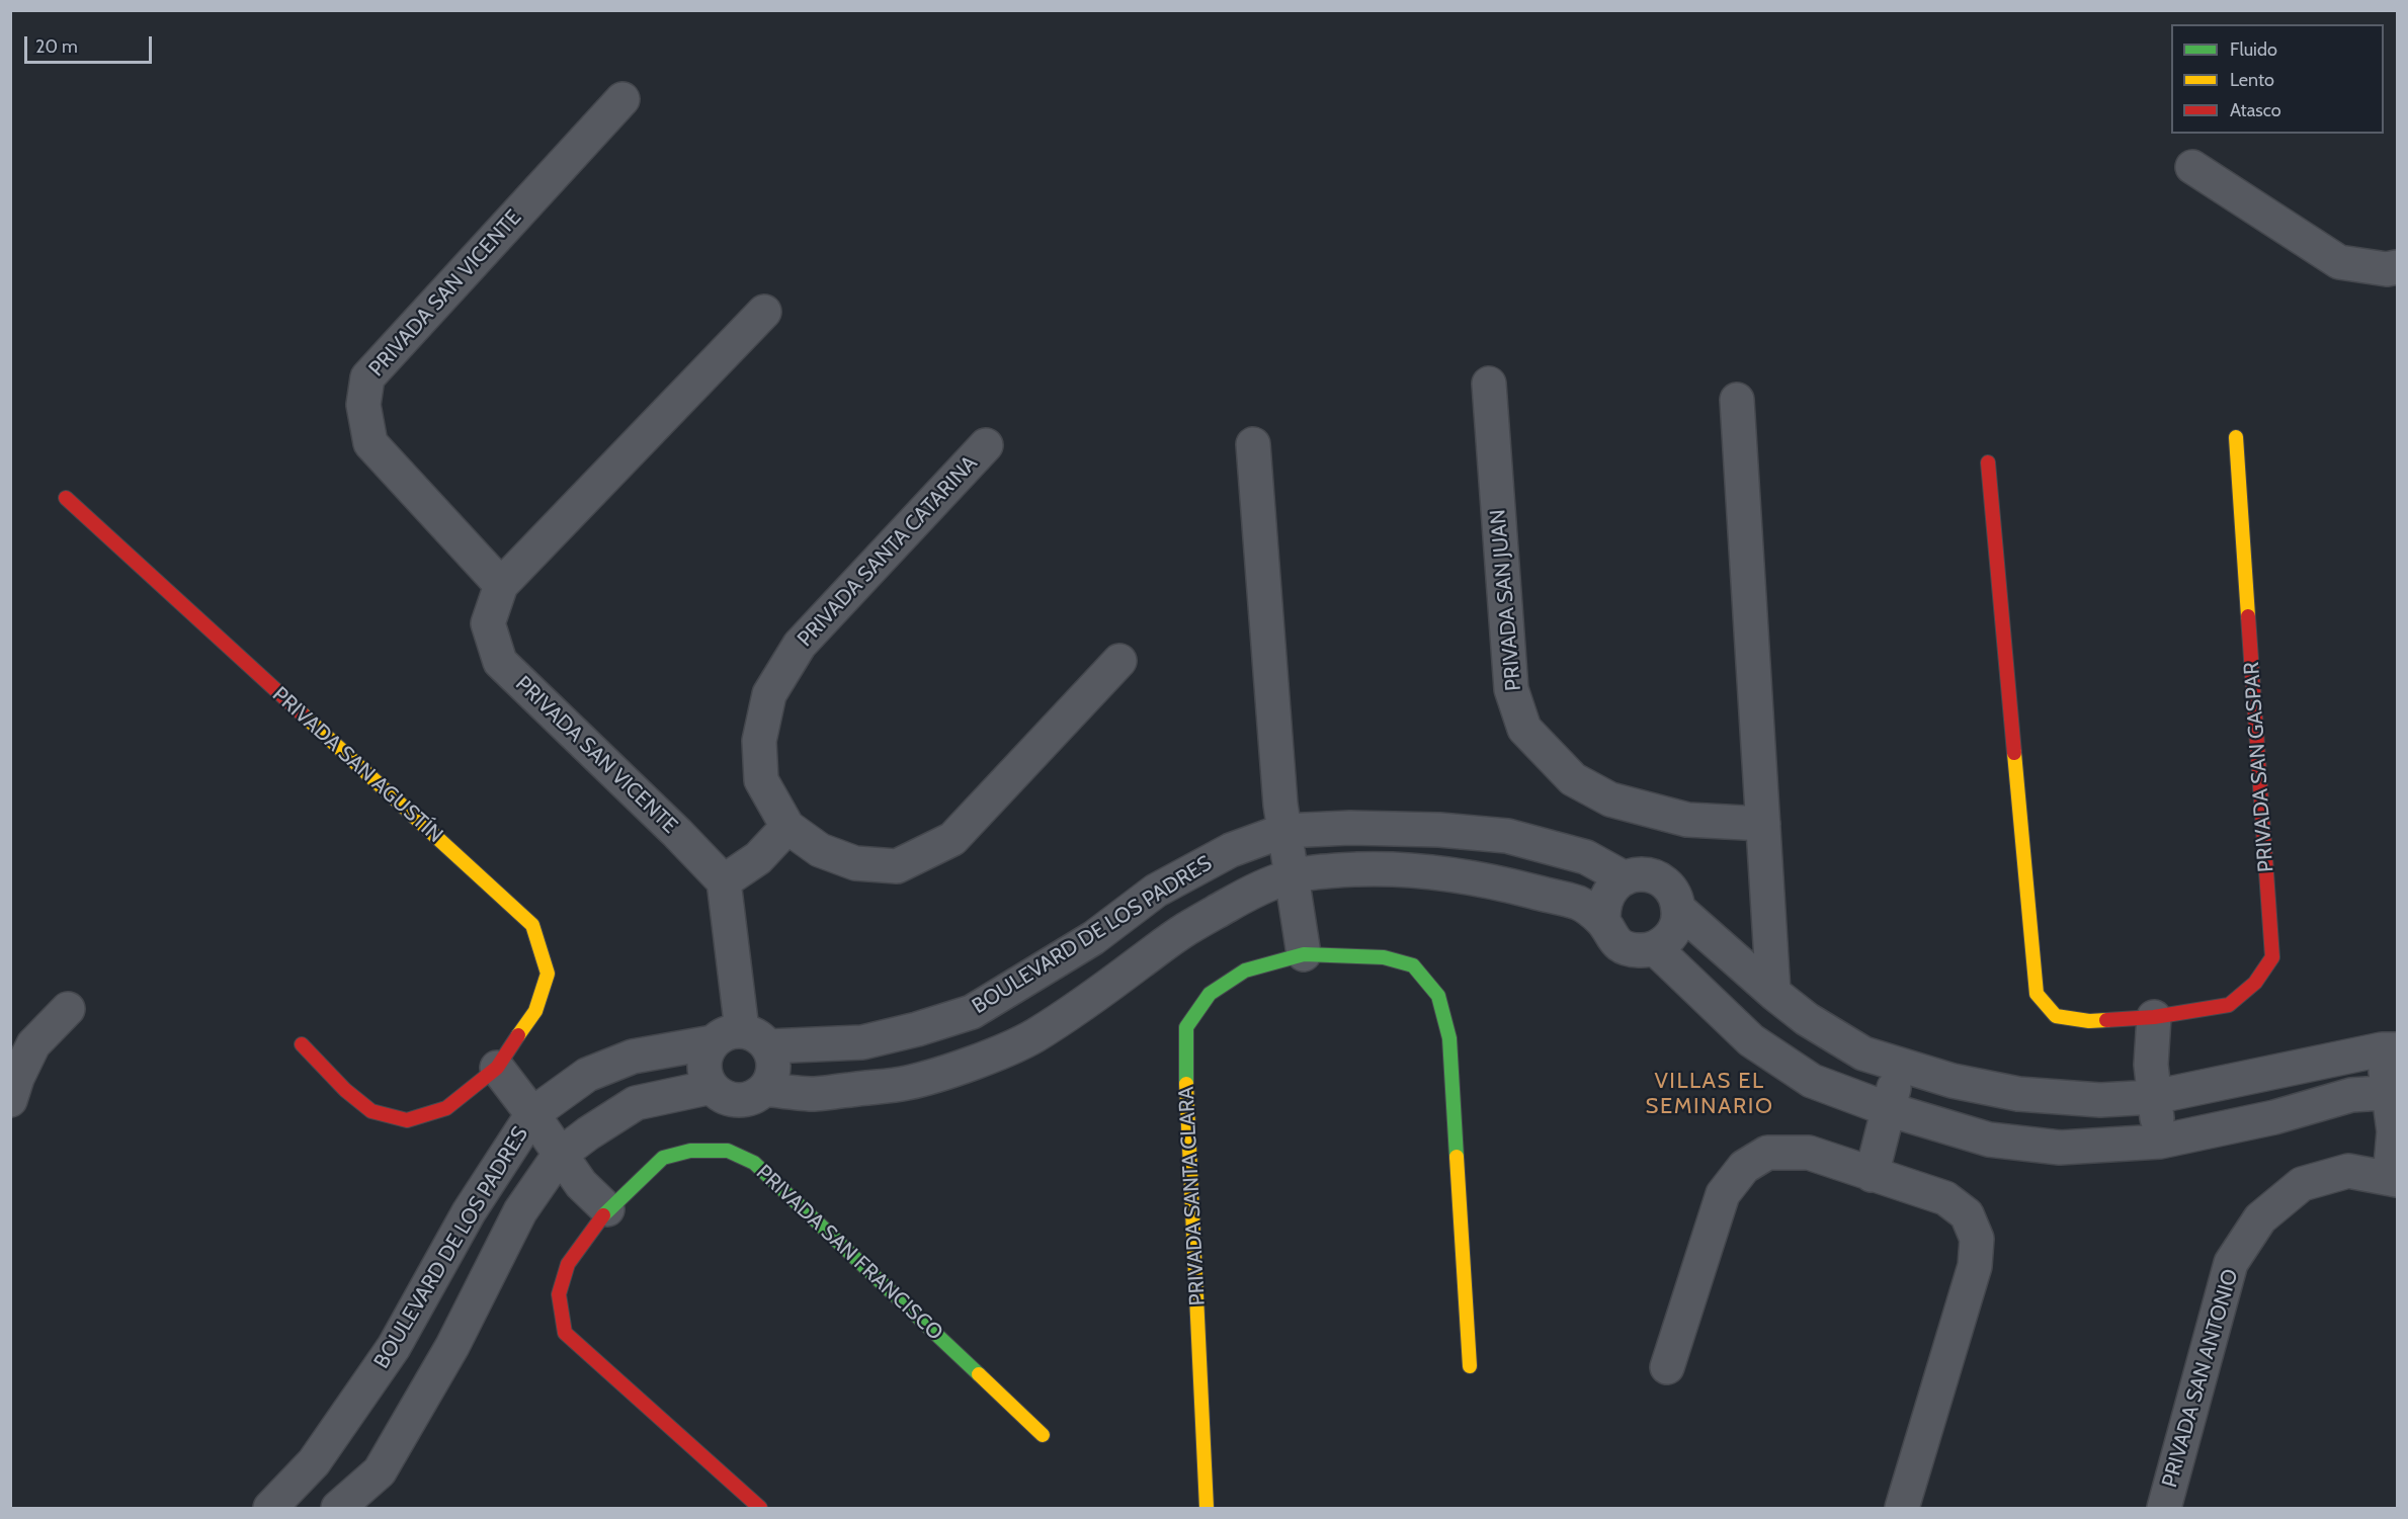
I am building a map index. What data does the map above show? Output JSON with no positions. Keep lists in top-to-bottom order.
{
  "streets": {
    "street": [
      "PRIVADA SAN VICENTE",
      "PRIVADA SANTA CATARINA",
      "PRIVADA SAN JUAN",
      "PRIVADA SAN AGUSTÍN",
      "PRIVADA SAN GASPAR",
      "BOULEVARD DE LOS PADRES",
      "PRIVADA SANTA CLARA",
      "PRIVADA SAN FRANCISCO",
      "PRIVADA SAN ANTONIO"
    ]
  },
  "districts": ["VILLAS EL SEMINARIO"],
  "legend": ["Fluido", "Lento", "Atasco"],
  "scale_bar": "20 m"
}
